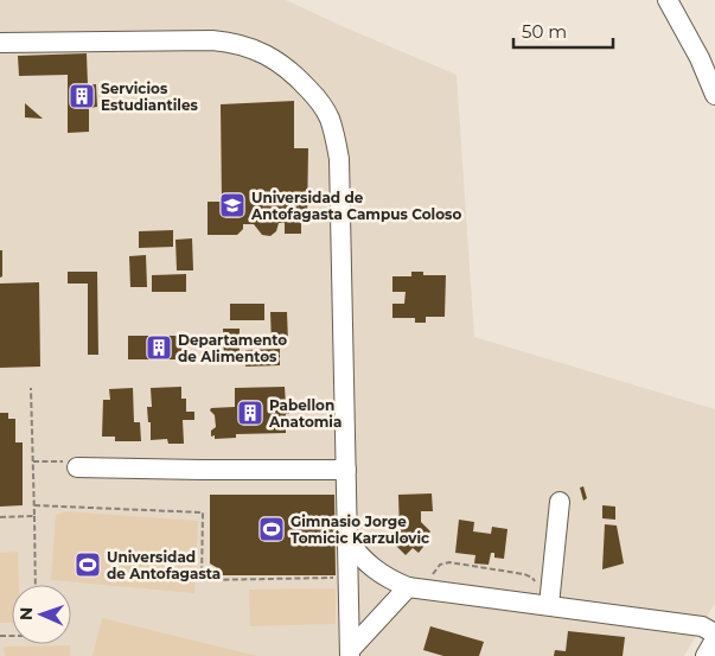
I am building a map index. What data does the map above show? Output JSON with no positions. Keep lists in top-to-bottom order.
{
  "places": {
    "building": ["Servicios Estudiantiles", "Departamento de Alimentos", "Pabellon Anatomia"],
    "school or university": ["Universidad de Antofagasta Campus Coloso"],
    "sports": ["Gimnasio Jorge Tomicic Karzulovic", "Universidad de Antofagasta"]
  },
  "scale_bar": "50 m",
  "north": "left"
}
